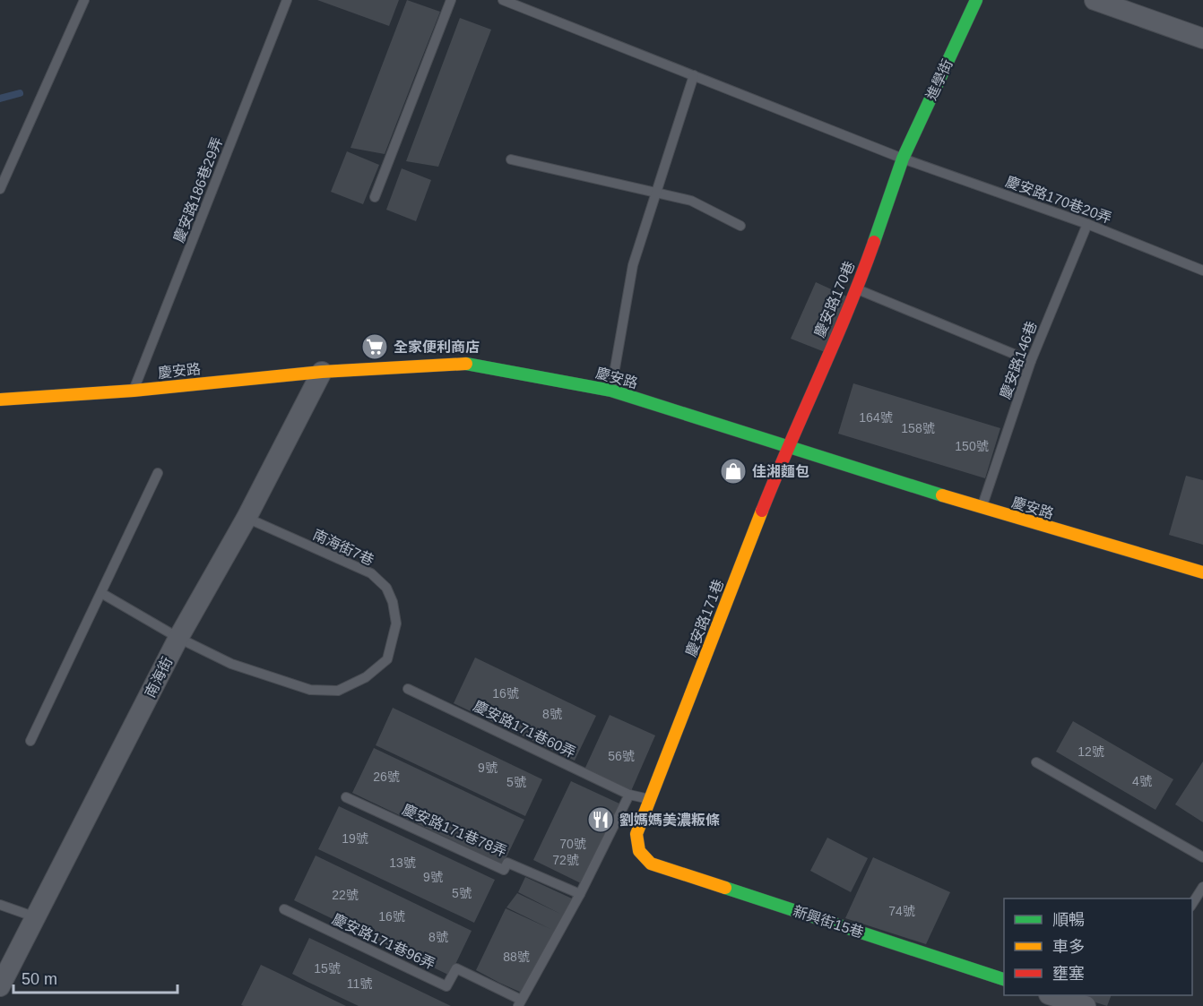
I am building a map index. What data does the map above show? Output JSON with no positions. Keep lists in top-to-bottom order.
{
  "streets": {
    "street": [
      "進學街",
      "慶安路170巷",
      "慶安路",
      "慶安路171巷",
      "南海街",
      "新興街15巷"
    ],
    "lane": [
      "慶安路186巷29弄",
      "慶安路170巷20弄",
      "慶安路146巷",
      "南海街7巷",
      "慶安路171巷60弄",
      "慶安路171巷78弄",
      "慶安路171巷96弄"
    ]
  },
  "crossings": [
    ["進學街", "慶安路170巷20弄"],
    ["進學街", "慶安路170巷"],
    ["慶安路186巷29弄", "慶安路"],
    ["慶安路170巷20弄", "慶安路170巷"],
    ["慶安路170巷20弄", "慶安路146巷"],
    ["慶安路170巷", "慶安路"],
    ["慶安路170巷", "慶安路171巷"],
    ["慶安路146巷", "慶安路"],
    ["慶安路", "慶安路171巷"],
    ["慶安路", "南海街"],
    ["南海街7巷", "南海街"],
    ["慶安路171巷", "新興街15巷"]
  ],
  "places": {
    "supermarket": ["全家便利商店"],
    "shop": ["佳湘麵包"],
    "restaurant": ["劉媽媽美濃粄條"]
  },
  "house_numbers": [
    "164號",
    "158號",
    "150號",
    "16號",
    "8號",
    "12號",
    "56號",
    "9號",
    "26號",
    "4號",
    "5號",
    "19號",
    "70號",
    "72號",
    "13號",
    "9號",
    "5號",
    "22號",
    "74號",
    "16號",
    "8號",
    "88號",
    "15號",
    "11號"
  ],
  "legend": ["順暢", "車多", "壅塞"],
  "scale_bar": "50 m"
}
